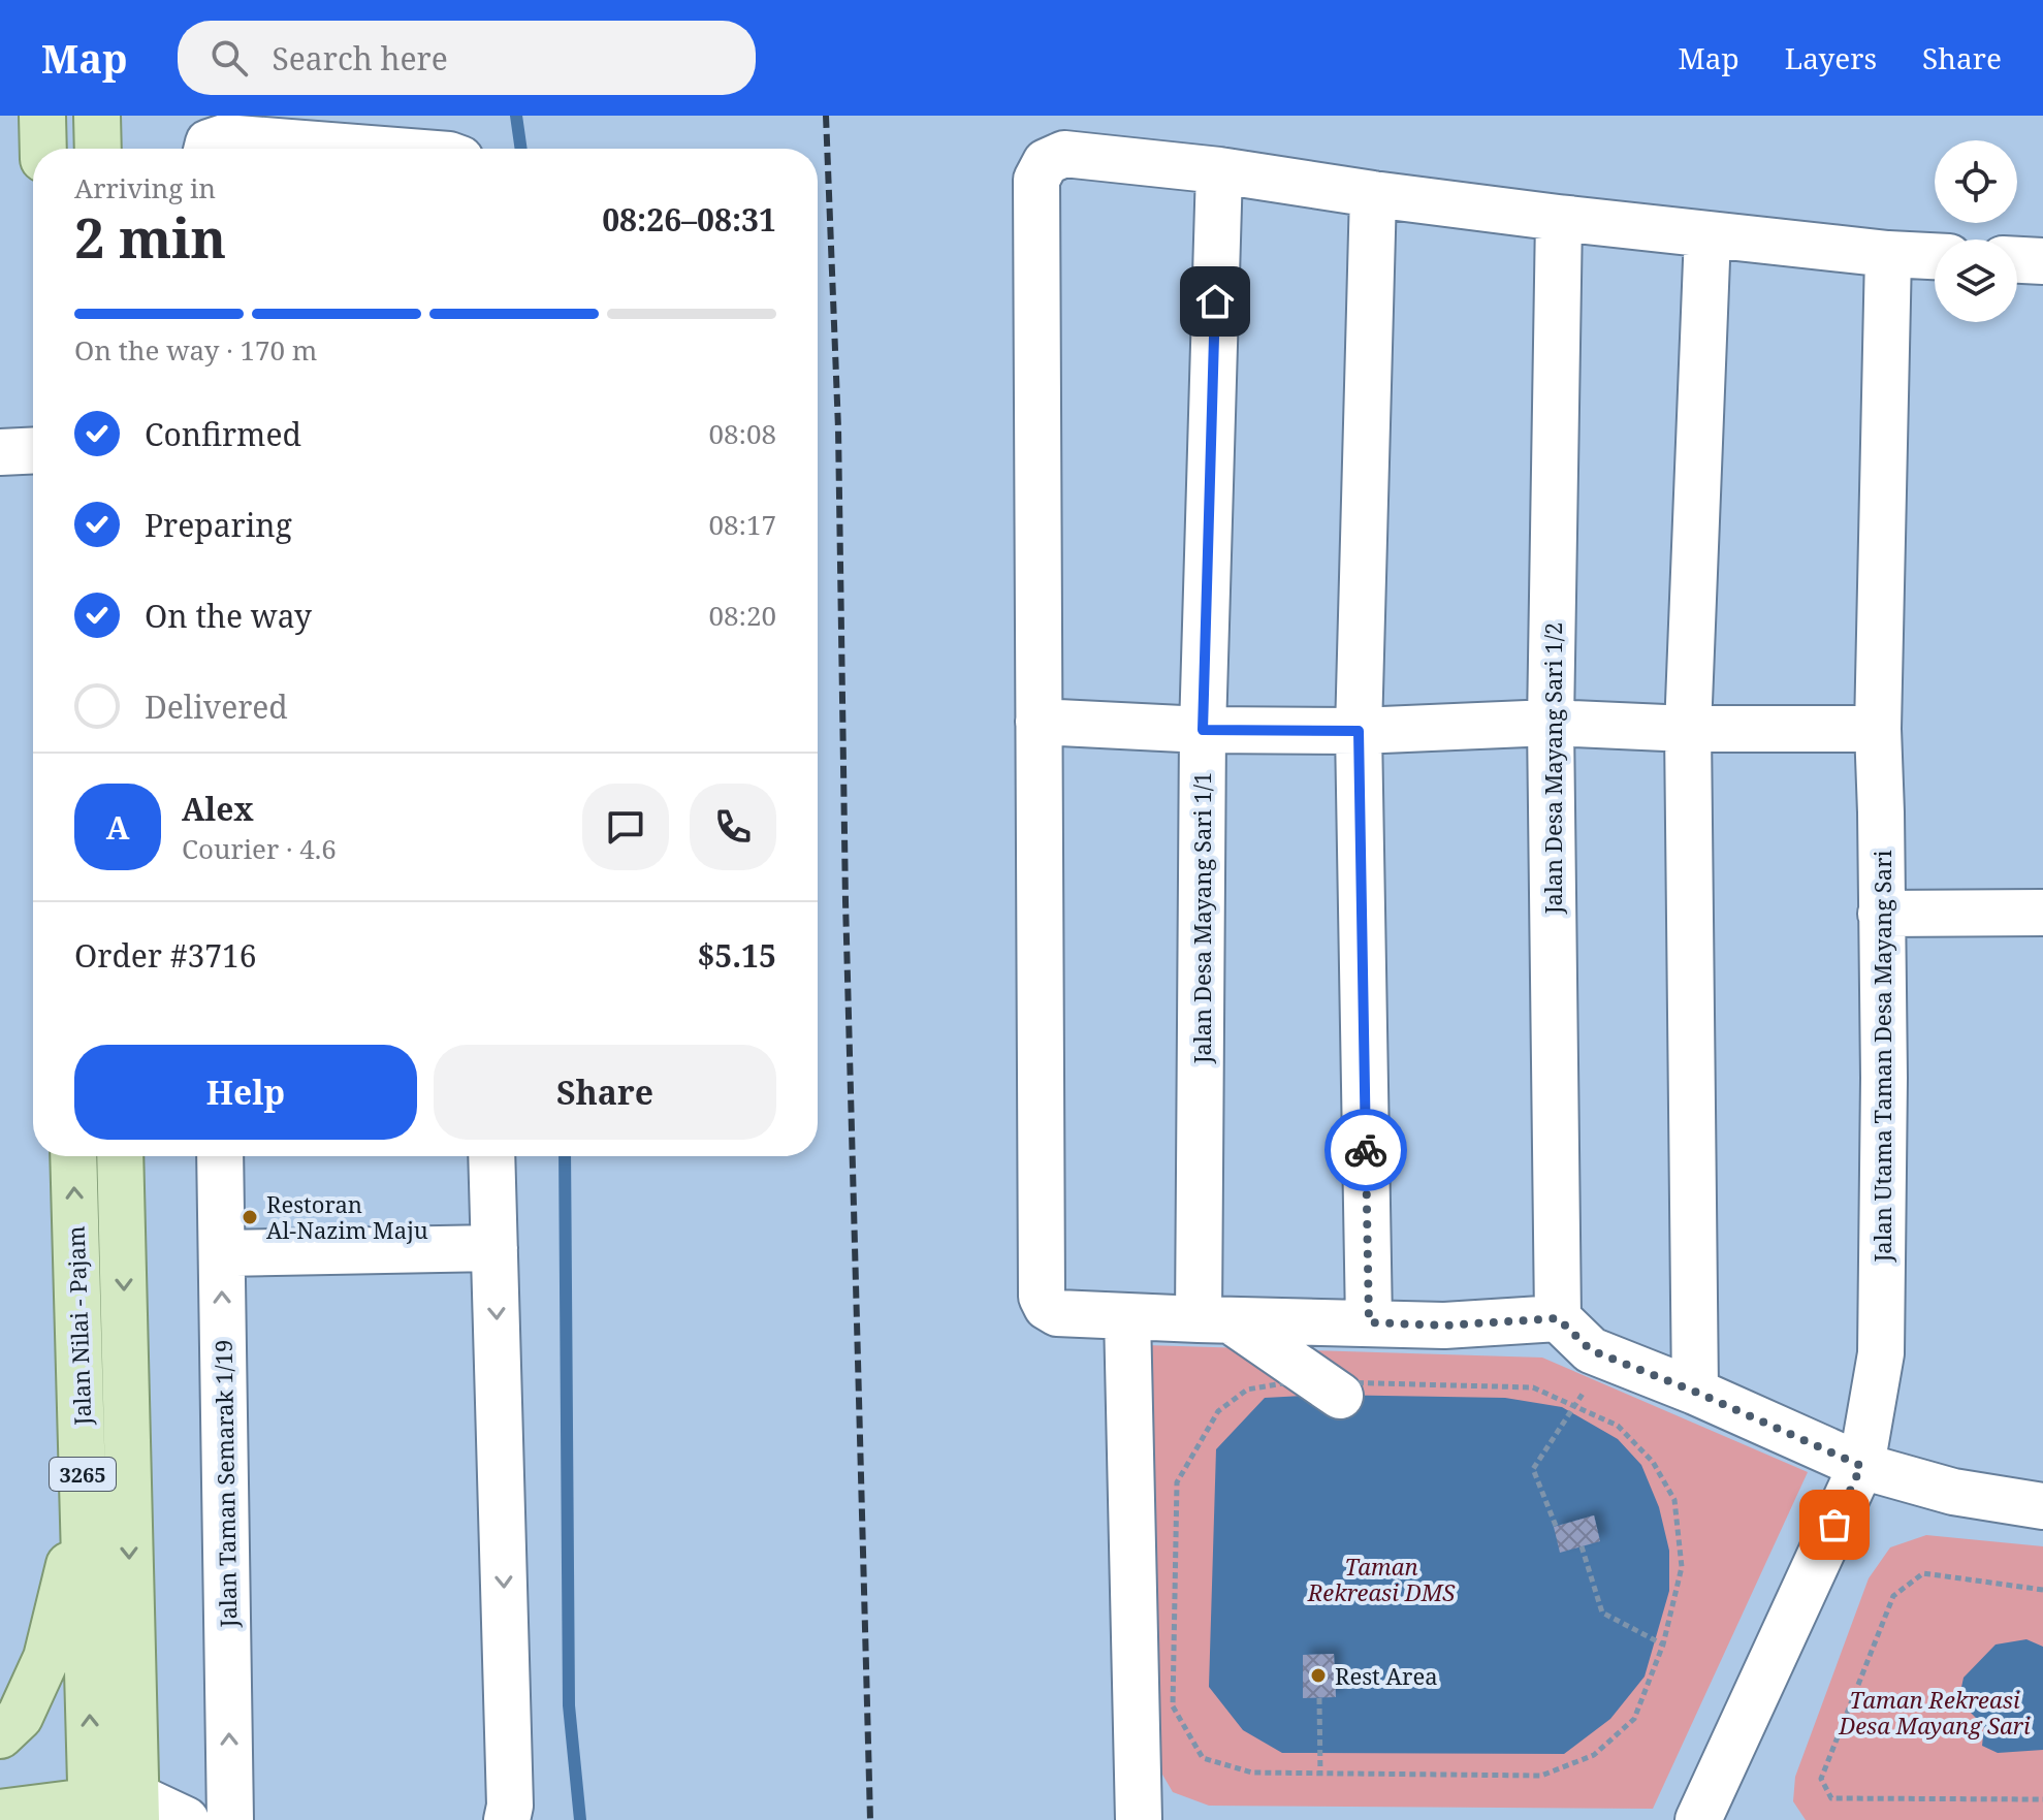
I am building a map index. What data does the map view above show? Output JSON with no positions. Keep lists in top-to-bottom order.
{
  "streets": {
    "main road": ["Jalan Nilai - Pajam", "3265"],
    "street": [
      "Jalan Desa Mayang Sari 1/2",
      "Jalan Desa Mayang Sari 1/1",
      "Jalan Utama Taman Desa Mayang Sari",
      "Jalan Taman Semarak 1/19"
    ]
  },
  "parks": ["Taman Rekreasi DMS", "Taman Rekreasi Desa Mayang Sari"],
  "places": ["Restoran Al-Nazim Maju", "Rest Area"],
  "page": {
    "header": "Map",
    "search": "Search here",
    "nav": ["Map", "Layers", "Share"],
    "heading": ["2 min", "Arriving in", "08:26–08:31"],
    "panel": [
      "Alex",
      "Courier · 4.6",
      "Order #3716",
      "$5.15"
    ],
    "bar": "On the way · 170 m",
    "list": [
      ["Confirmed", "08:08"],
      ["Preparing", "08:17"],
      ["On the way", "08:20"],
      "Delivered"
    ],
    "round": "A",
    "buttons": ["Help", "Share"]
  }
}
